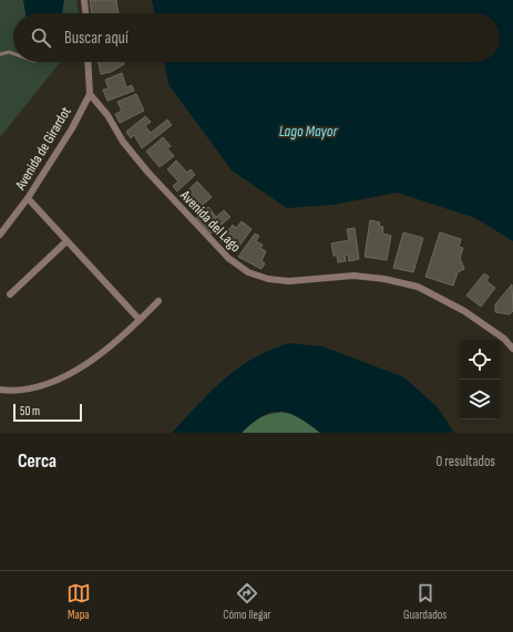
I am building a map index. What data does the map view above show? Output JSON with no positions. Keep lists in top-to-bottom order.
{
  "streets": {
    "street": ["Avenida de Girardot", "Avenida del Lago"]
  },
  "crossings": [
    ["Avenida de Girardot", "Avenida del Lago"]
  ],
  "water": ["Lago Mayor"],
  "scale_bar": "50 m",
  "page": {
    "search": "Buscar aquí",
    "scale": "50 m",
    "heading": ["Cerca", "0 resultados"],
    "nav": ["Mapa", "Cómo llegar", "Guardados"]
  }
}
